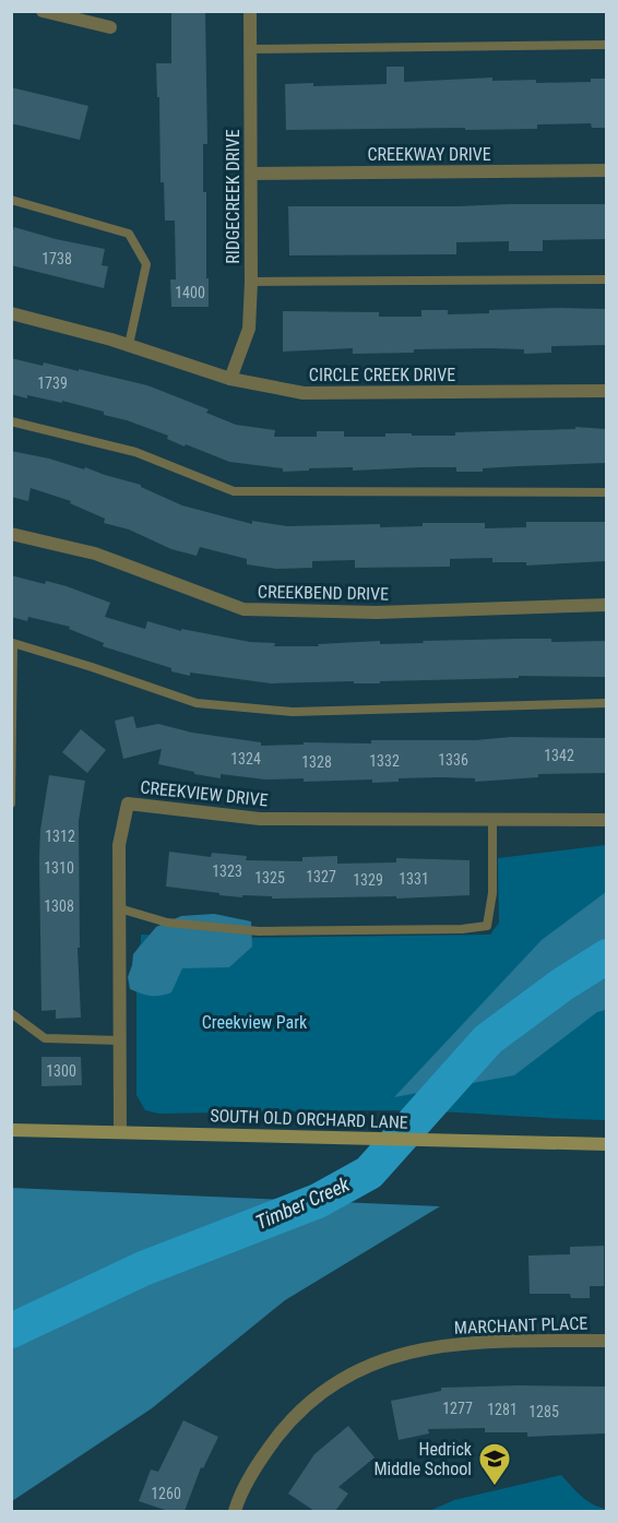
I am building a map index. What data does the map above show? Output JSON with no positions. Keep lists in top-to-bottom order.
{
  "streets": {
    "street": [
      "CREEKWAY DRIVE",
      "RIDGECREEK DRIVE",
      "CIRCLE CREEK DRIVE",
      "CREEKBEND DRIVE",
      "CREEKVIEW DRIVE",
      "SOUTH OLD ORCHARD LANE",
      "MARCHANT PLACE"
    ]
  },
  "crossings": [
    ["CREEKWAY DRIVE", "RIDGECREEK DRIVE"],
    ["RIDGECREEK DRIVE", "CIRCLE CREEK DRIVE"],
    ["CREEKVIEW DRIVE", "SOUTH OLD ORCHARD LANE"]
  ],
  "water": ["Timber Creek"],
  "parks": ["Creekview Park"],
  "places": {
    "school or university": ["Hedrick Middle School"]
  },
  "house_numbers": [
    "1738",
    "1400",
    "1739",
    "1342",
    "1324",
    "1336",
    "1332",
    "1328",
    "1312",
    "1310",
    "1323",
    "1327",
    "1325",
    "1331",
    "1329",
    "1308",
    "1300",
    "1277",
    "1281",
    "1285",
    "1260"
  ]
}
